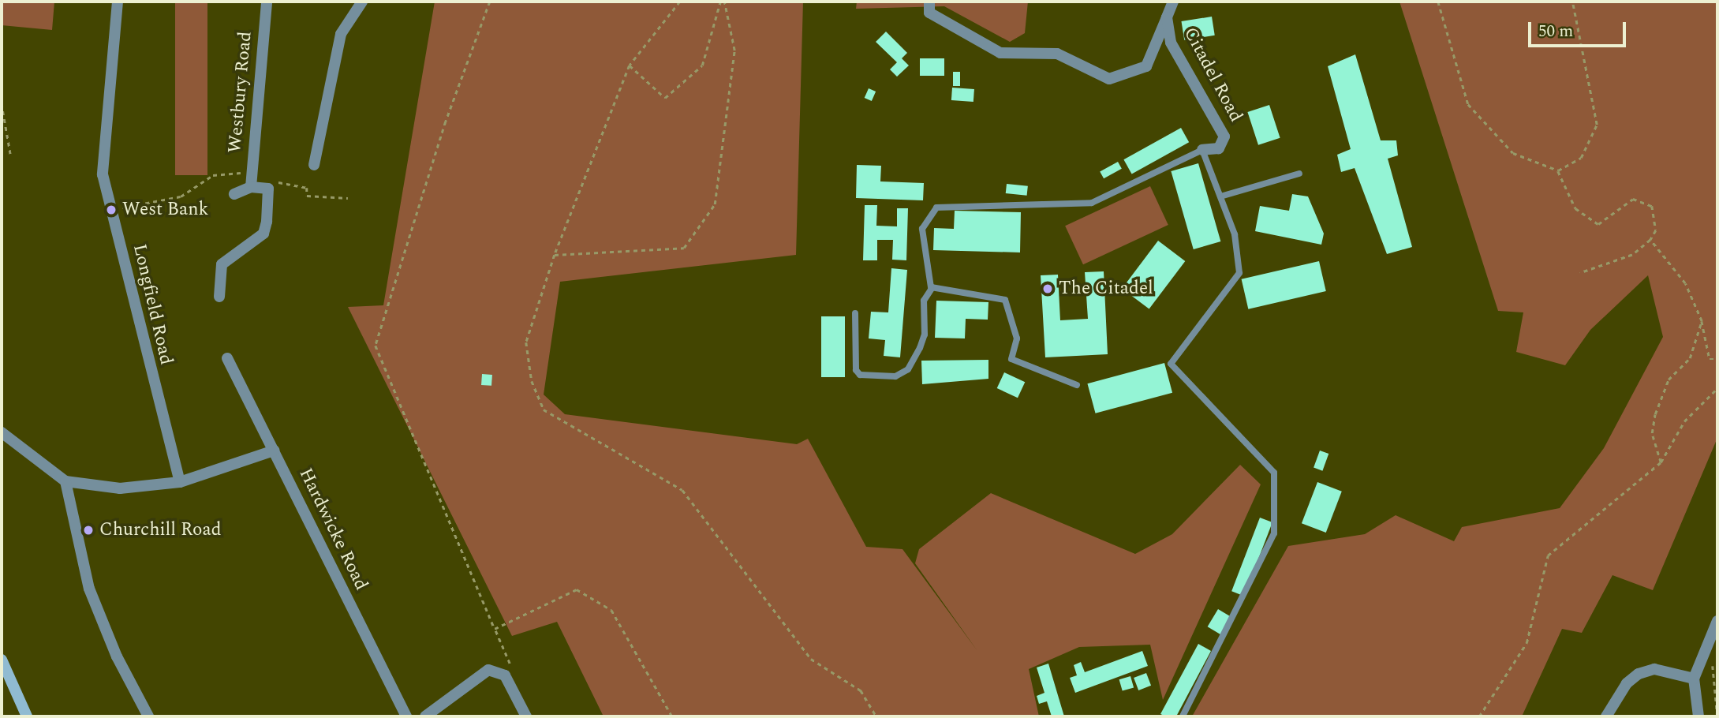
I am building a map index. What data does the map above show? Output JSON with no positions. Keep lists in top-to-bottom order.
{
  "streets": {
    "street": [
      "Citadel Road",
      "Westbury Road",
      "Longfield Road",
      "Hardwicke Road"
    ]
  },
  "places": ["West Bank", "The Citadel", "Churchill Road"],
  "scale_bar": "50 m"
}
